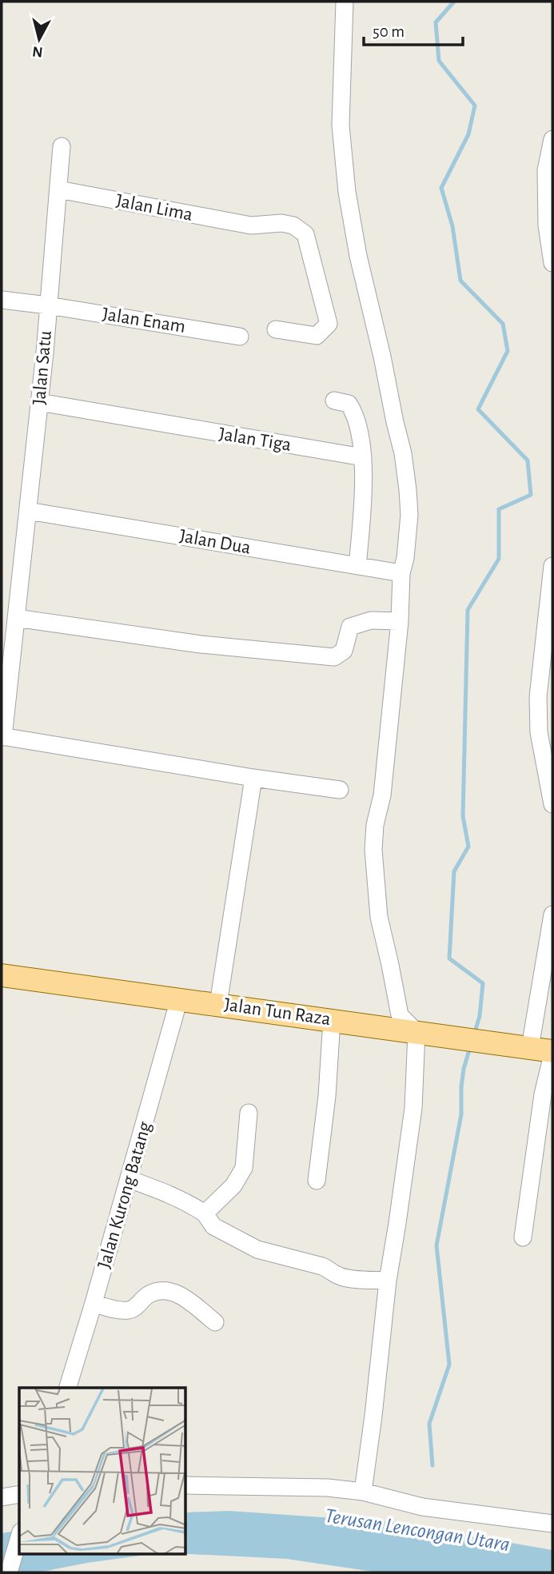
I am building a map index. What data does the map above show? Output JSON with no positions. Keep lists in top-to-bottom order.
{
  "streets": {
    "main road": ["Jalan Tun Raza"],
    "street": [
      "Jalan Lima",
      "Jalan Enam",
      "Jalan Satu",
      "Jalan Tiga",
      "Jalan Dua",
      "Jalan Kurong Batang"
    ]
  },
  "crossings": [
    ["Jalan Lima", "Jalan Satu"],
    ["Jalan Enam", "Jalan Satu"],
    ["Jalan Satu", "Jalan Tiga"],
    ["Jalan Satu", "Jalan Dua"],
    ["Jalan Tun Raza", "Jalan Kurong Batang"]
  ],
  "water": ["Terusan Lencongan Utara"],
  "scale_bar": "50 m",
  "north": "bottom"
}
